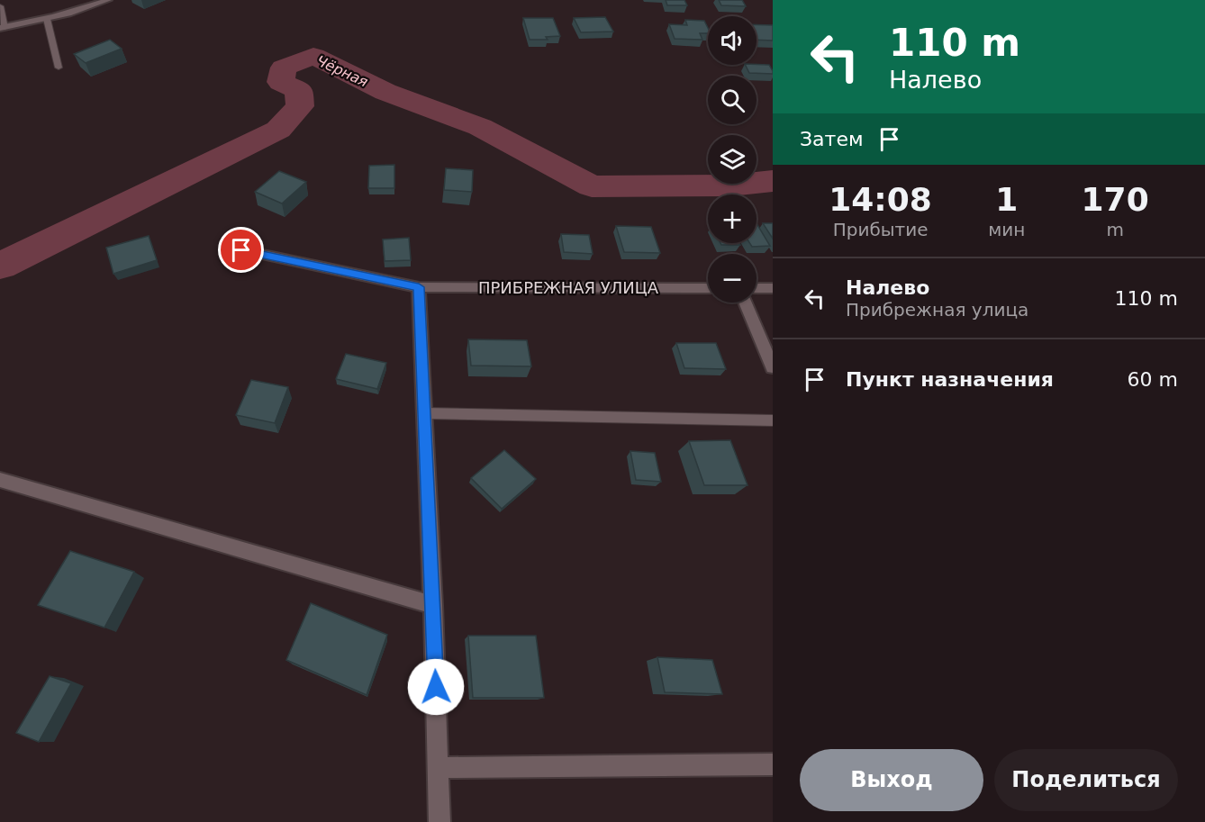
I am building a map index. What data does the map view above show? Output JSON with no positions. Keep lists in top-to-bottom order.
{
  "streets": {
    "street": ["ПРИБРЕЖНАЯ УЛИЦА"]
  },
  "water": ["Чёрная"],
  "page": {
    "turn": ["110 m", "Налево"],
    "map_buttons": ["+", "−"],
    "then": "Затем",
    "eta": [
      "14:08",
      "Прибытие",
      "1",
      "мин",
      "170",
      "m"
    ],
    "list": [
      {
        "name": "Налево",
        "note": "Прибрежная улица",
        "value": "110 m"
      },
      {
        "name": "Пункт назначения",
        "value": "60 m"
      }
    ],
    "buttons": ["Выход", "Поделиться"]
  }
}
